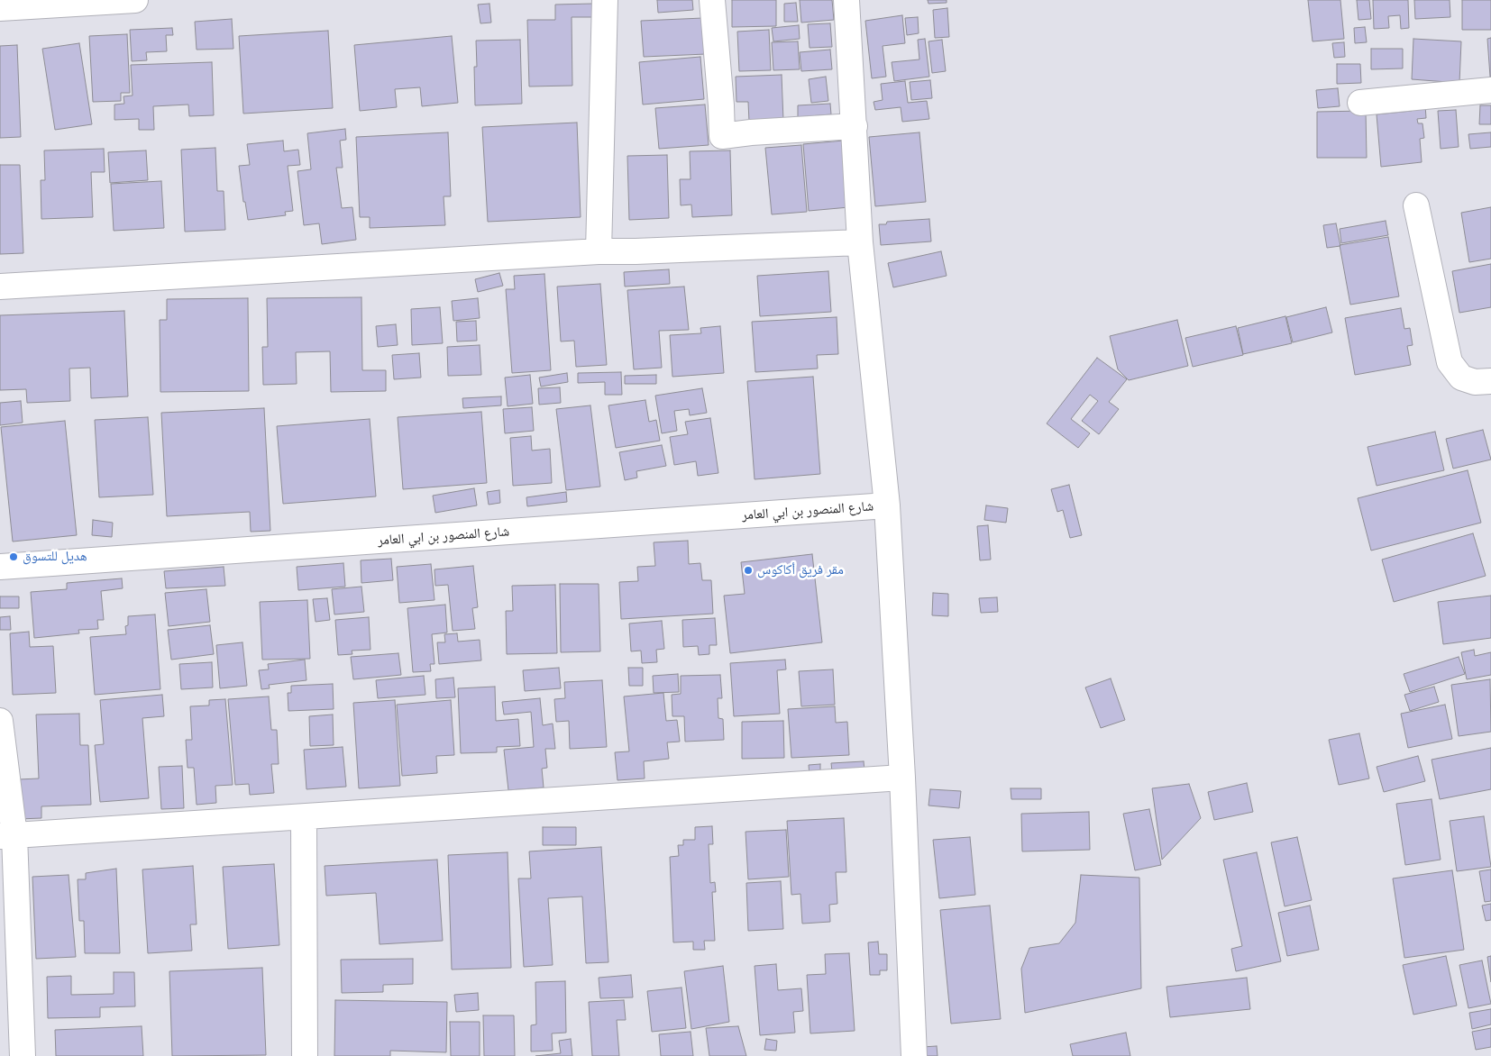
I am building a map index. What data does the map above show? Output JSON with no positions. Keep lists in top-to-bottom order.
{
  "streets": {
    "street": ["شارع المنصور بن ابي العامر"]
  },
  "places": ["هديل للتسوق", "مقر فريق أكاكوس"]
}
